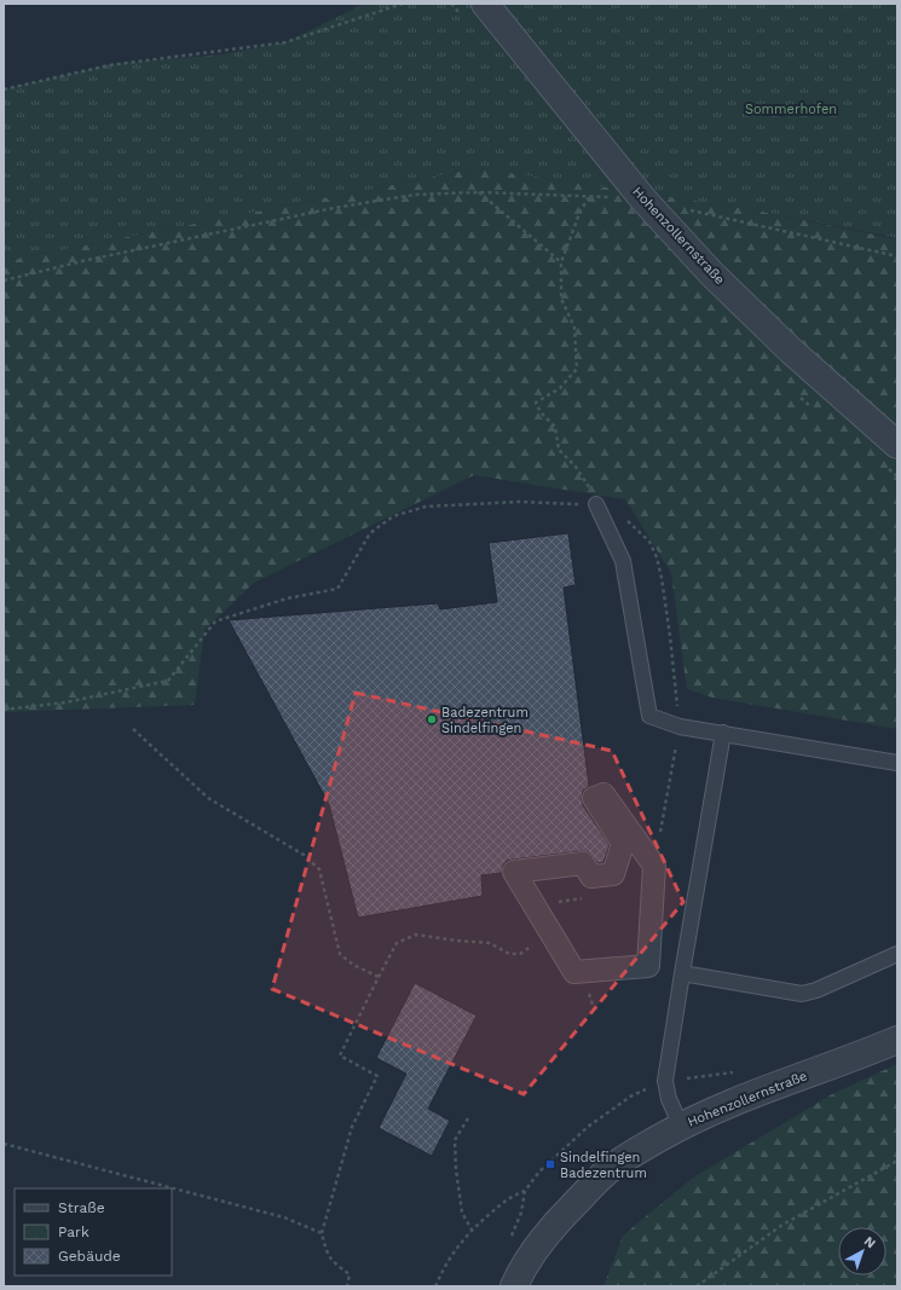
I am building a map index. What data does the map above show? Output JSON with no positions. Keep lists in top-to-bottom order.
{
  "streets": {
    "street": ["Hohenzollernstraße"]
  },
  "parks": ["Sommerhofen"],
  "places": {
    "other": ["Badezentrum Sindelfingen"],
    "transit": ["Sindelfingen Badezentrum"]
  },
  "legend": ["Straße", "Park", "Gebäude"],
  "north": "top right"
}
